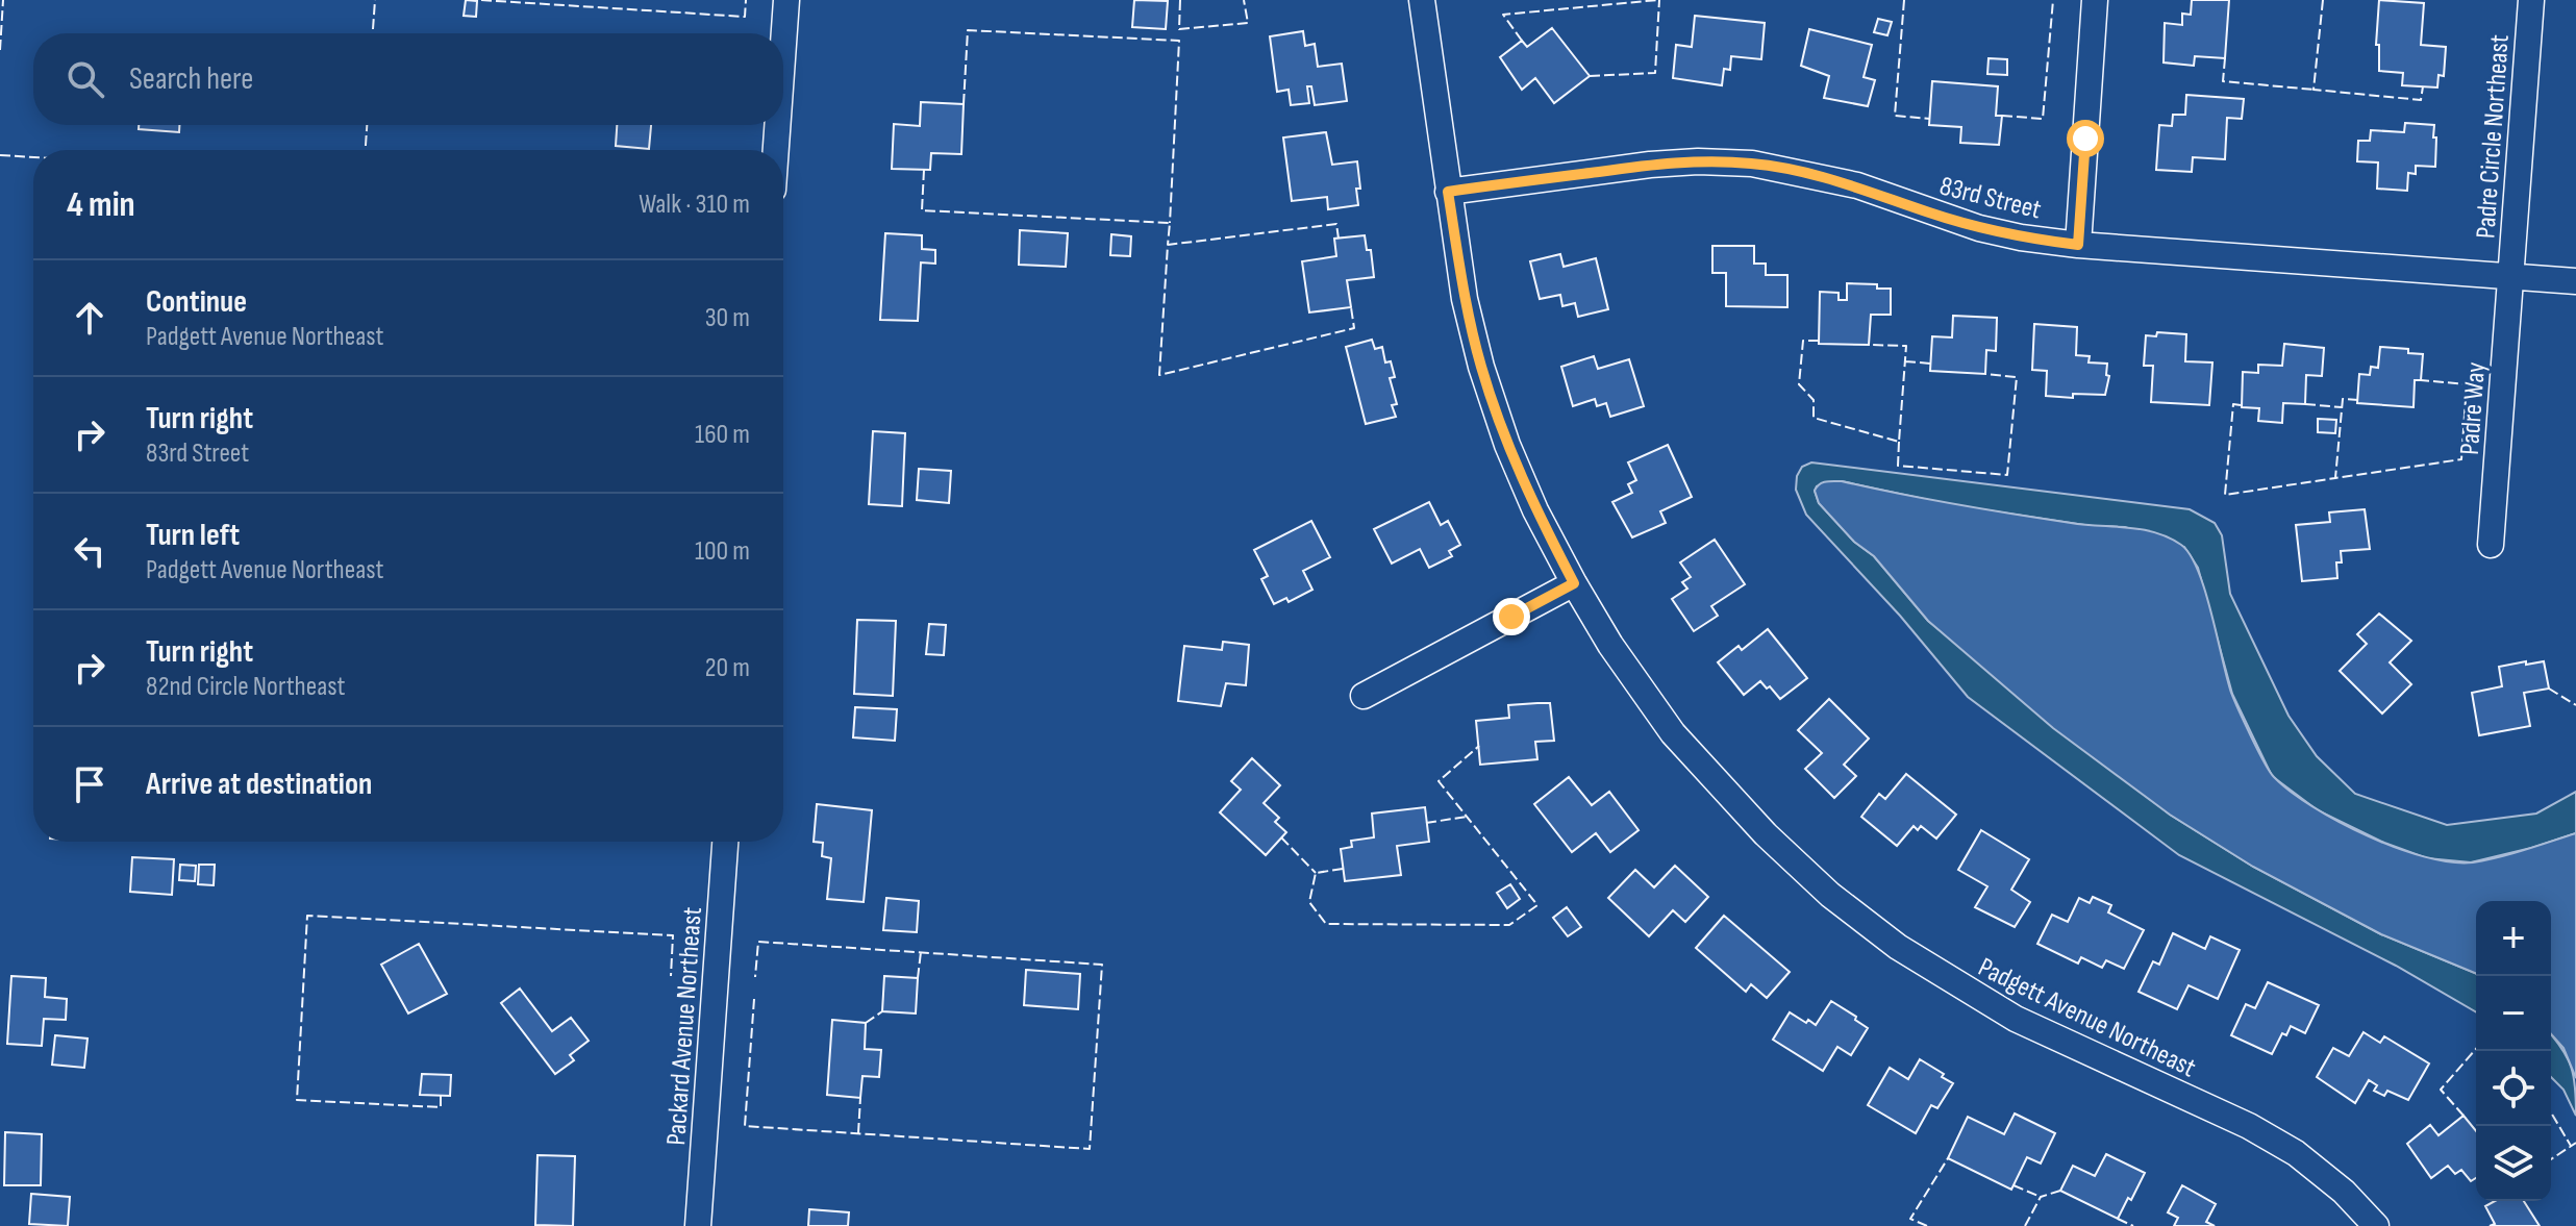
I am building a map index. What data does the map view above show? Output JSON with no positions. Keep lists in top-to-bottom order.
{
  "streets": {
    "street": [
      "Padre Circle Northeast",
      "83rd Street",
      "Padre Way",
      "Padgett Avenue Northeast",
      "Packard Avenue Northeast"
    ]
  },
  "crossings": [
    ["Padre Circle Northeast", "83rd Street"],
    ["Padre Circle Northeast", "Padre Way"],
    ["83rd Street", "Padre Way"],
    ["83rd Street", "Padgett Avenue Northeast"]
  ],
  "page": {
    "search": "Search here",
    "heading": ["4 min", "Walk · 310 m"],
    "list": [
      ["Continue", "Padgett Avenue Northeast", "30 m"],
      ["Turn right", "83rd Street", "160 m"],
      ["Turn left", "Padgett Avenue Northeast", "100 m"],
      ["Turn right", "82nd Circle Northeast", "20 m"],
      "Arrive at destination"
    ],
    "map_buttons": ["+", "−"]
  }
}
